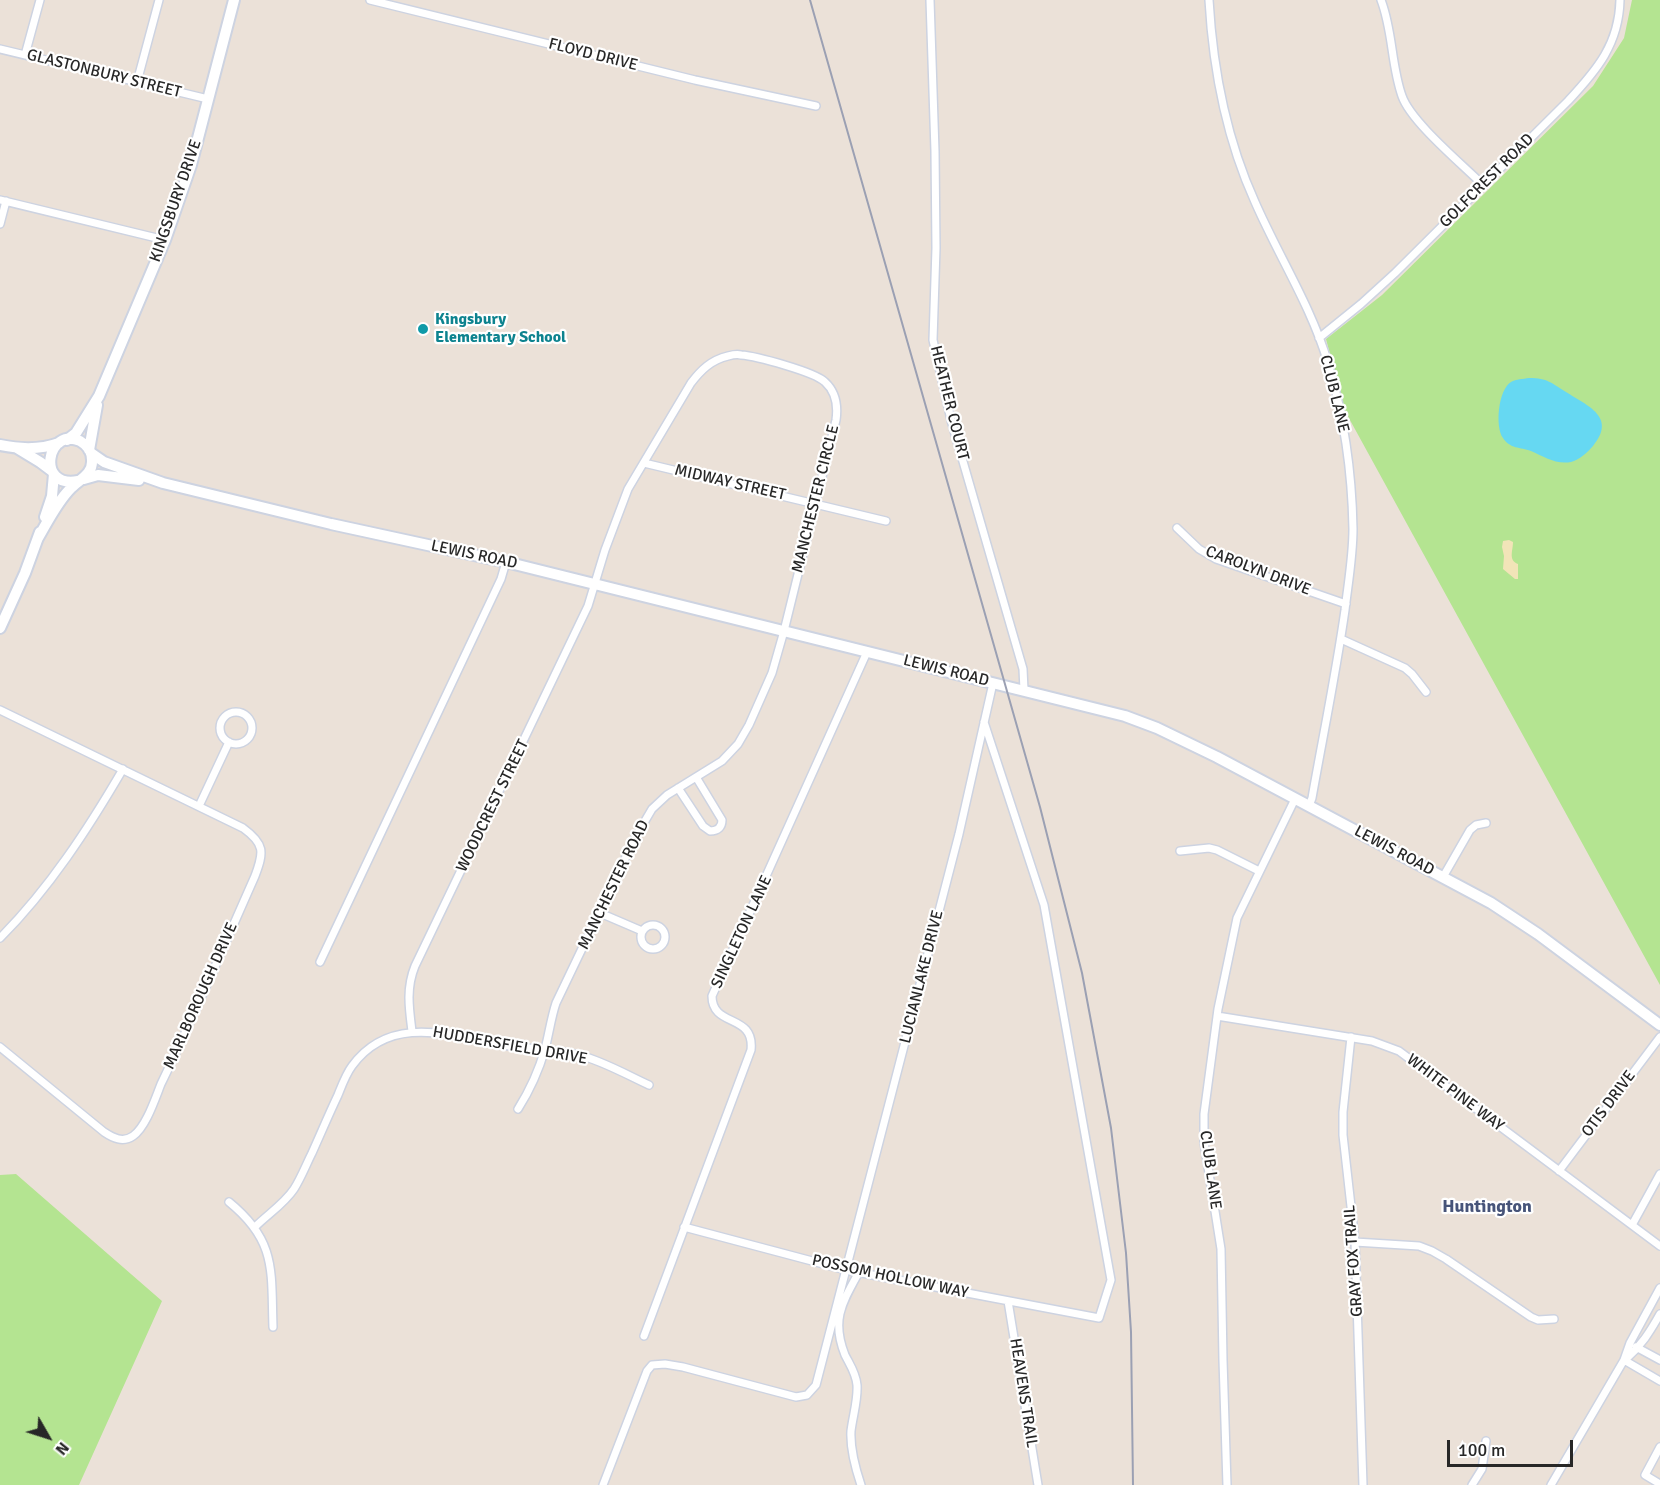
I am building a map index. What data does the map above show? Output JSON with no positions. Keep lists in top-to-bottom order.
{
  "streets": {
    "street": [
      "FLOYD DRIVE",
      "GLASTONBURY STREET",
      "GOLFCREST ROAD",
      "KINGSBURY DRIVE",
      "CLUB LANE",
      "HEATHER COURT",
      "MIDWAY STREET",
      "MANCHESTER CIRCLE",
      "LEWIS ROAD",
      "CAROLYN DRIVE",
      "WOODCREST STREET",
      "MANCHESTER ROAD",
      "SINGLETON LANE",
      "LUCIANLAKE DRIVE",
      "MARLBOROUGH DRIVE",
      "HUDDERSFIELD DRIVE",
      "WHITE PINE WAY",
      "OTIS DRIVE",
      "GRAY FOX TRAIL",
      "POSSOM HOLLOW WAY",
      "HEAVENS TRAIL"
    ]
  },
  "crossings": [
    ["GLASTONBURY STREET", "KINGSBURY DRIVE"],
    ["GOLFCREST ROAD", "CLUB LANE"],
    ["KINGSBURY DRIVE", "LEWIS ROAD"],
    ["CLUB LANE", "LEWIS ROAD"],
    ["CLUB LANE", "CAROLYN DRIVE"],
    ["CLUB LANE", "WHITE PINE WAY"],
    ["HEATHER COURT", "LEWIS ROAD"],
    ["MIDWAY STREET", "MANCHESTER CIRCLE"],
    ["MANCHESTER CIRCLE", "LEWIS ROAD"],
    ["MANCHESTER CIRCLE", "WOODCREST STREET"],
    ["MANCHESTER CIRCLE", "MANCHESTER ROAD"],
    ["LEWIS ROAD", "WOODCREST STREET"],
    ["LEWIS ROAD", "MANCHESTER ROAD"],
    ["LEWIS ROAD", "SINGLETON LANE"],
    ["LEWIS ROAD", "LUCIANLAKE DRIVE"],
    ["WOODCREST STREET", "HUDDERSFIELD DRIVE"],
    ["MANCHESTER ROAD", "HUDDERSFIELD DRIVE"],
    ["SINGLETON LANE", "POSSOM HOLLOW WAY"],
    ["LUCIANLAKE DRIVE", "POSSOM HOLLOW WAY"],
    ["WHITE PINE WAY", "OTIS DRIVE"],
    ["WHITE PINE WAY", "GRAY FOX TRAIL"],
    ["POSSOM HOLLOW WAY", "HEAVENS TRAIL"]
  ],
  "districts": ["Huntington"],
  "places": ["Kingsbury Elementary School"],
  "scale_bar": "100 m",
  "north": "bottom right"
}
